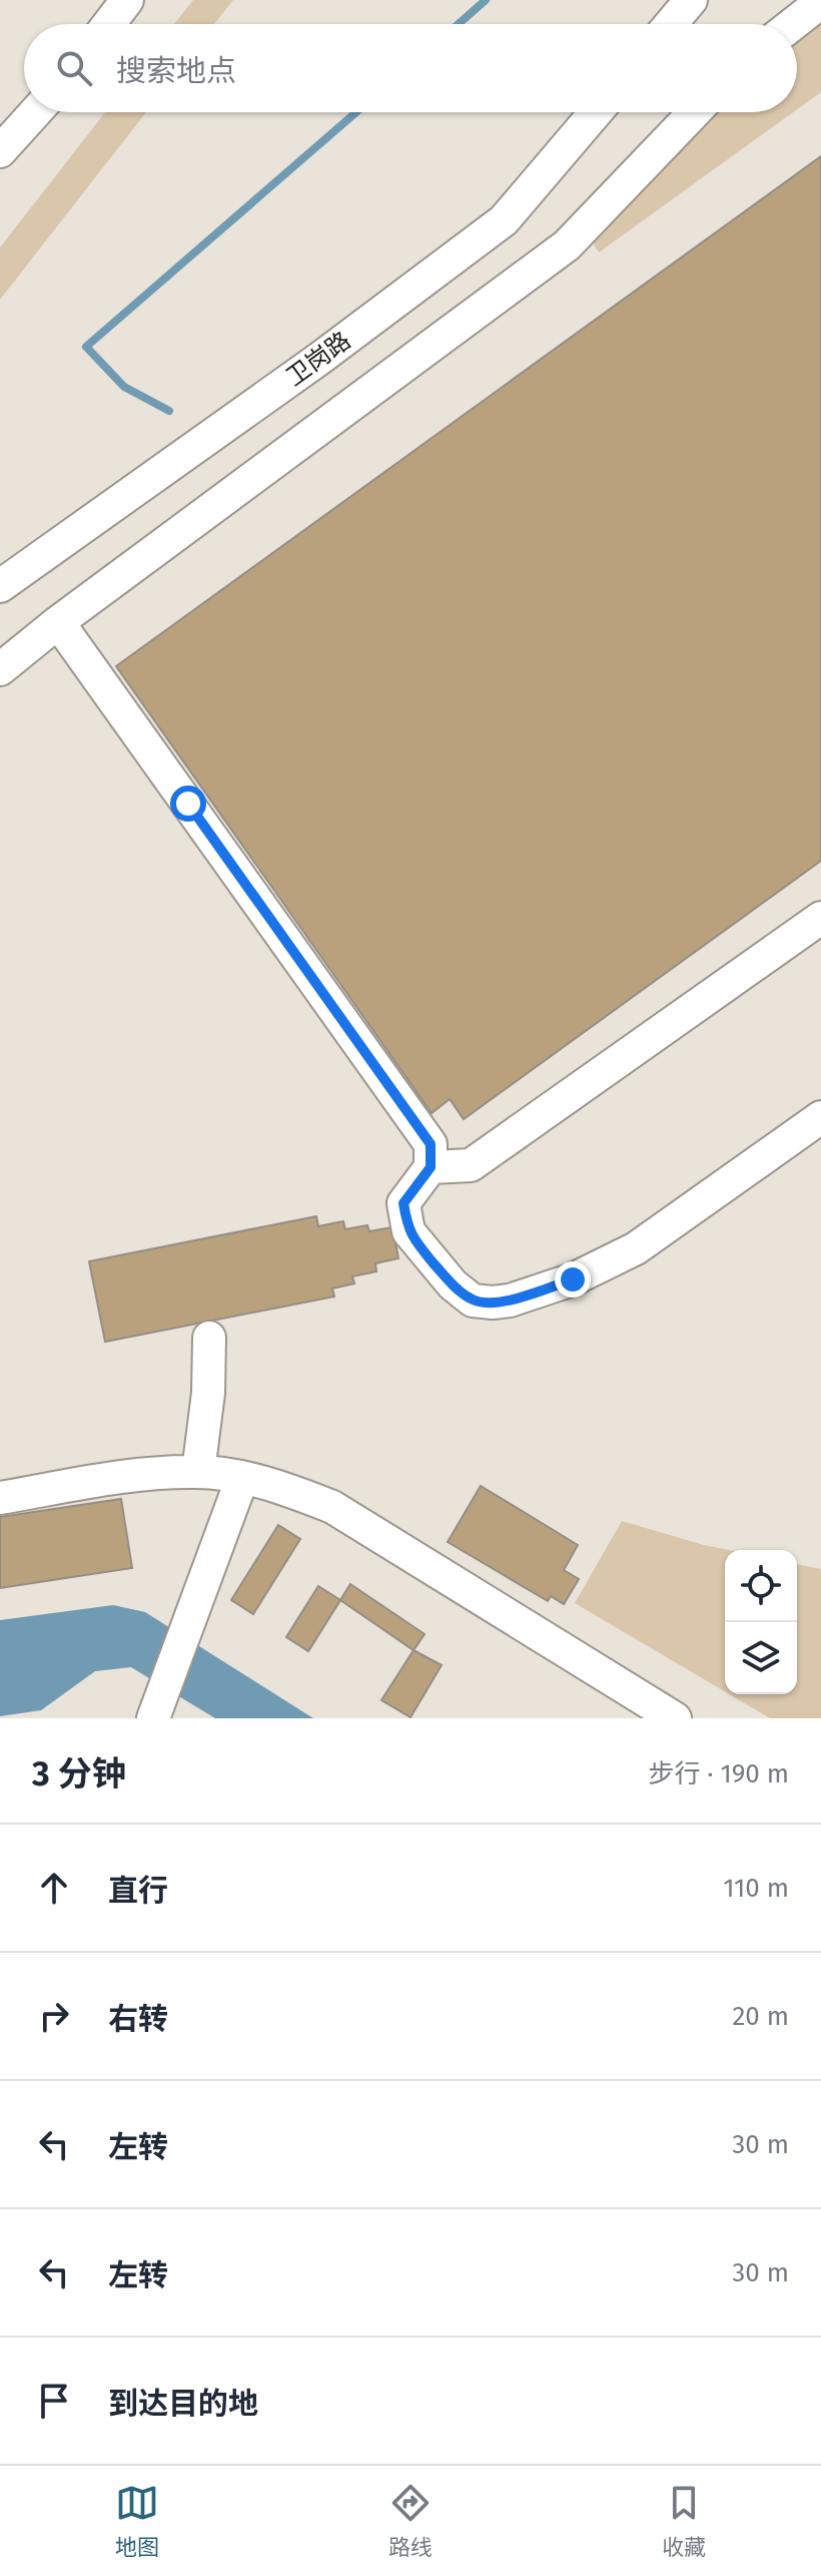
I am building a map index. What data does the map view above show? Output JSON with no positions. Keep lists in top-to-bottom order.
{
  "streets": {
    "street": ["卫岗路"]
  },
  "page": {
    "search": "搜索地点",
    "heading": ["3 分钟", "步行 · 190 m"],
    "list": [
      ["直行", "110 m"],
      ["右转", "20 m"],
      ["左转", "30 m"],
      ["左转", "30 m"],
      "到达目的地"
    ],
    "nav": ["地图", "路线", "收藏"]
  }
}
